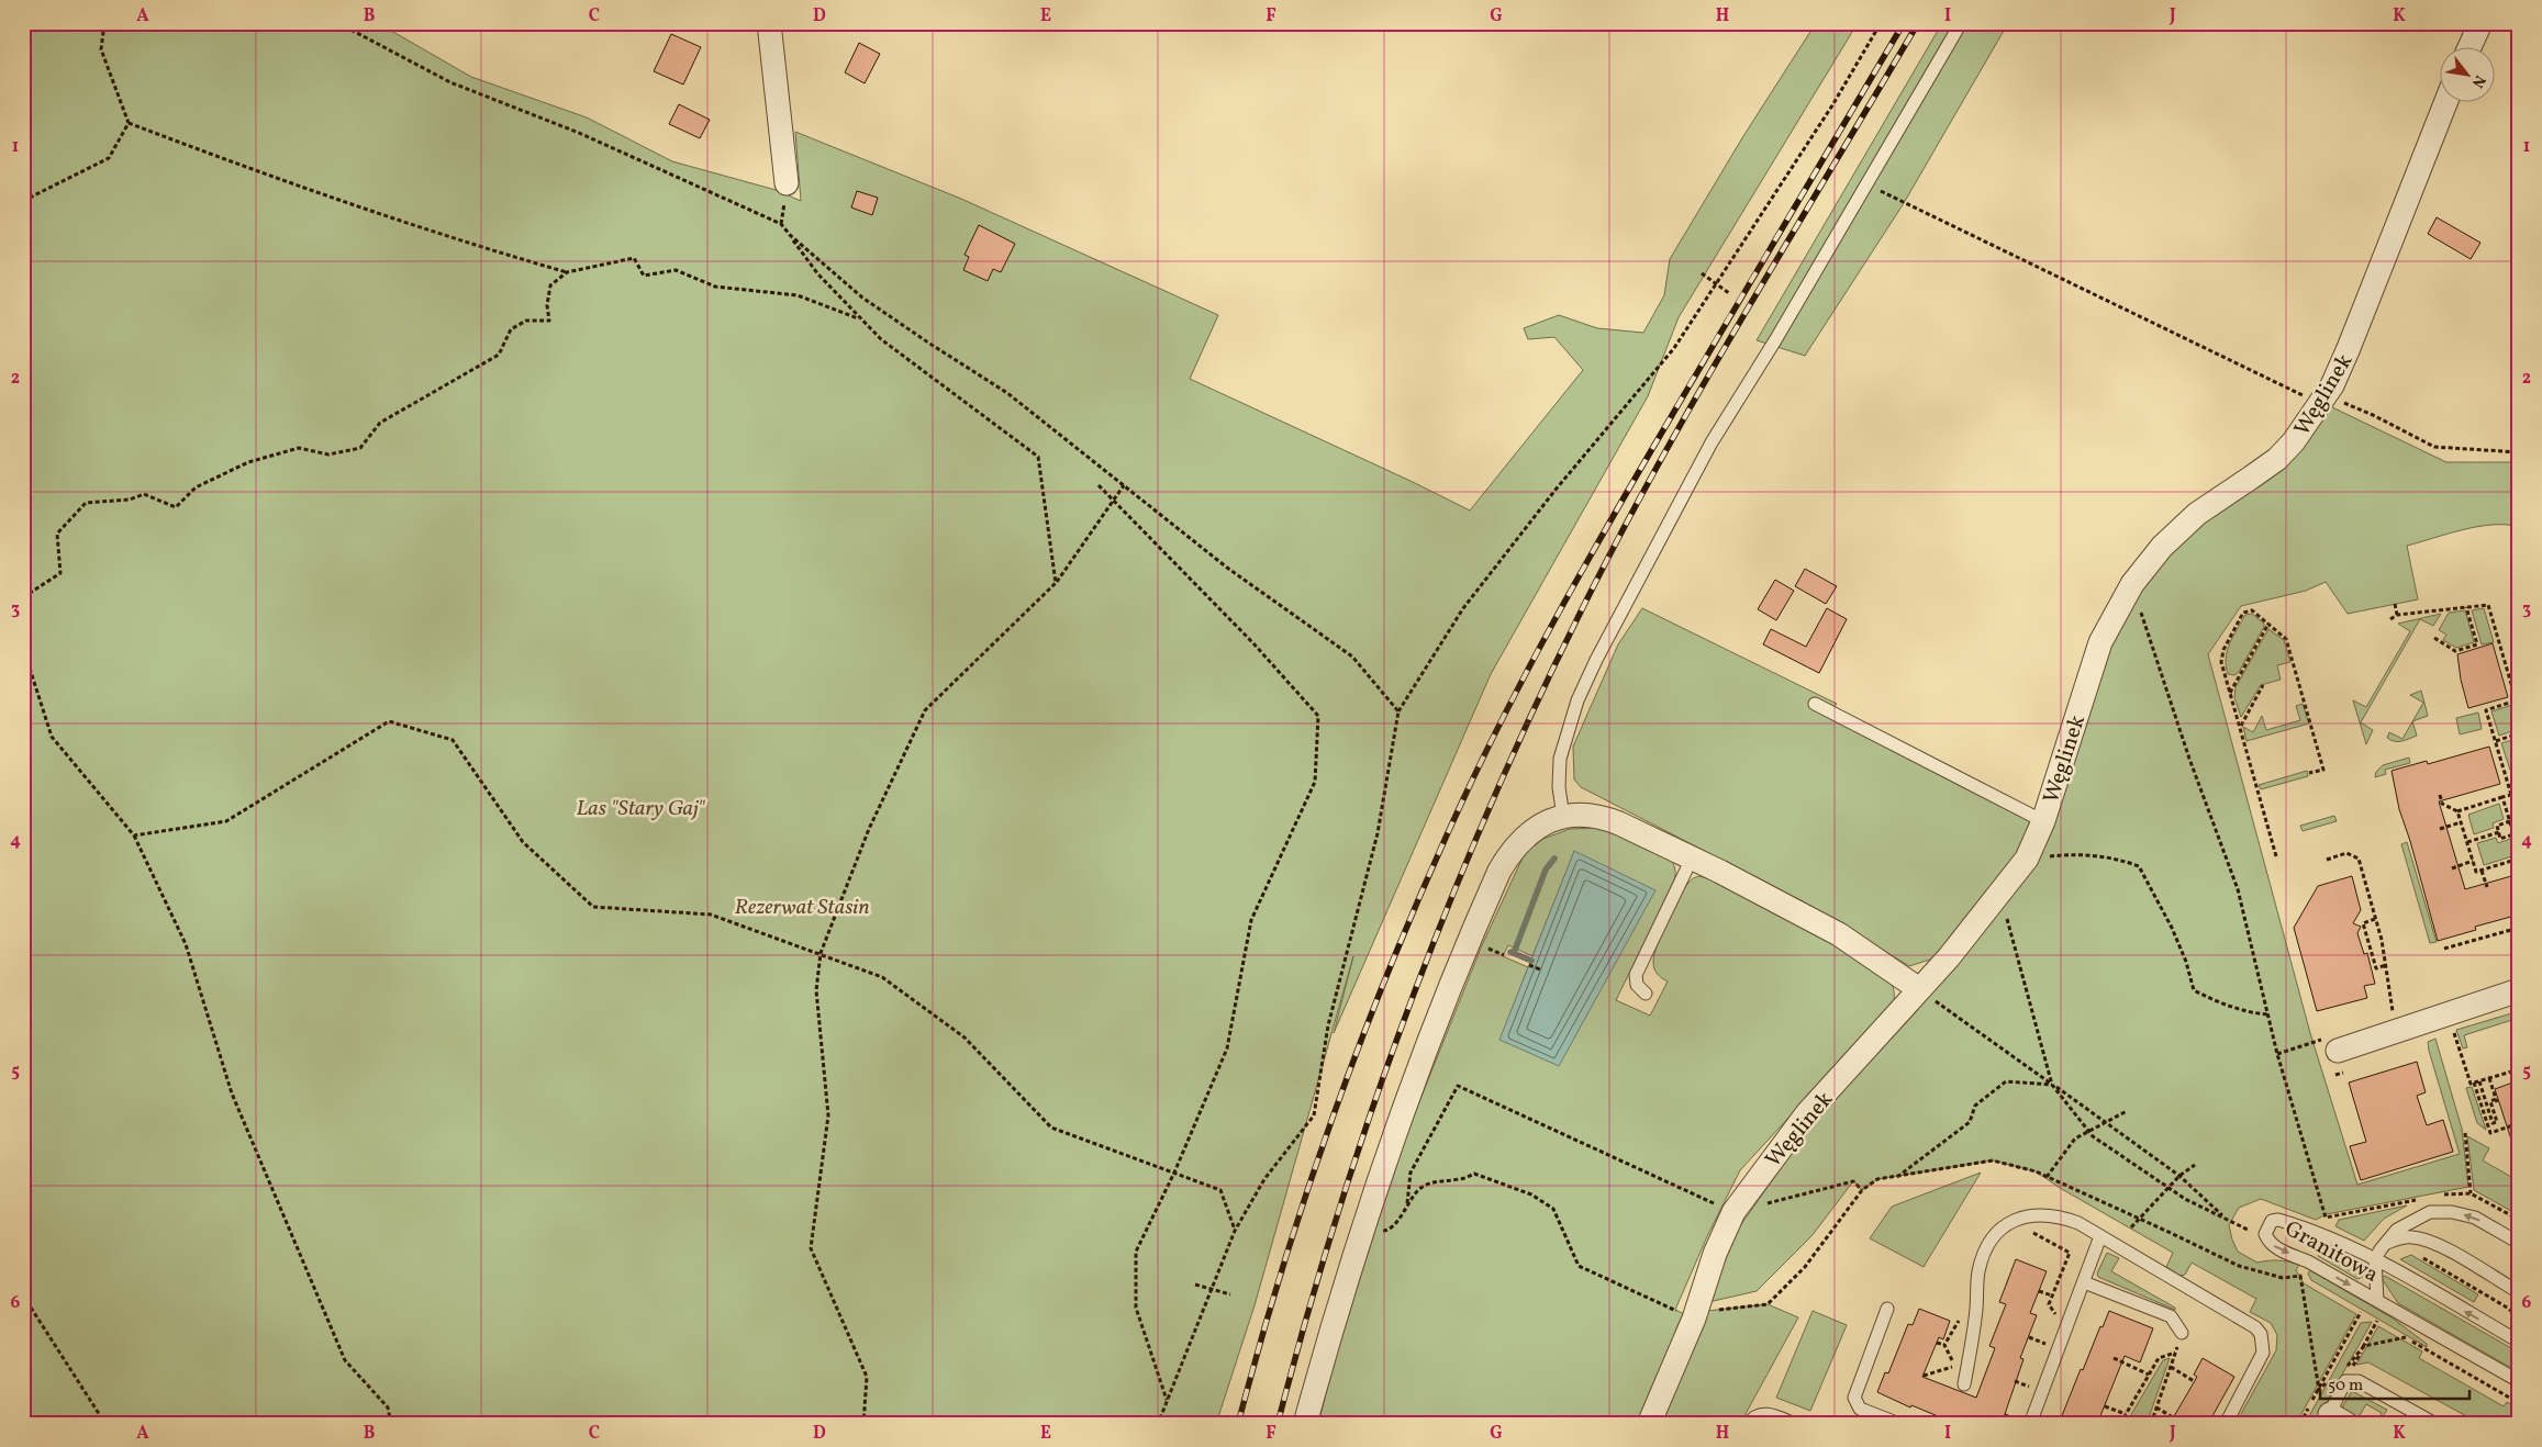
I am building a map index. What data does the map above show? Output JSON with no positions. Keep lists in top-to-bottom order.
{
  "streets": {
    "street": ["Węglinek"],
    "lane": ["Granitowa"]
  },
  "parks": ["Las \"Stary Gaj\"", "Rezerwat Stasin"],
  "scale_bar": "50 m",
  "north": "bottom right",
  "grid": {
    "columns": [
      "A",
      "B",
      "C",
      "D",
      "E",
      "F",
      "G",
      "H",
      "I",
      "J",
      "K"
    ],
    "rows": [
      "1",
      "2",
      "3",
      "4",
      "5",
      "6"
    ]
  }
}
